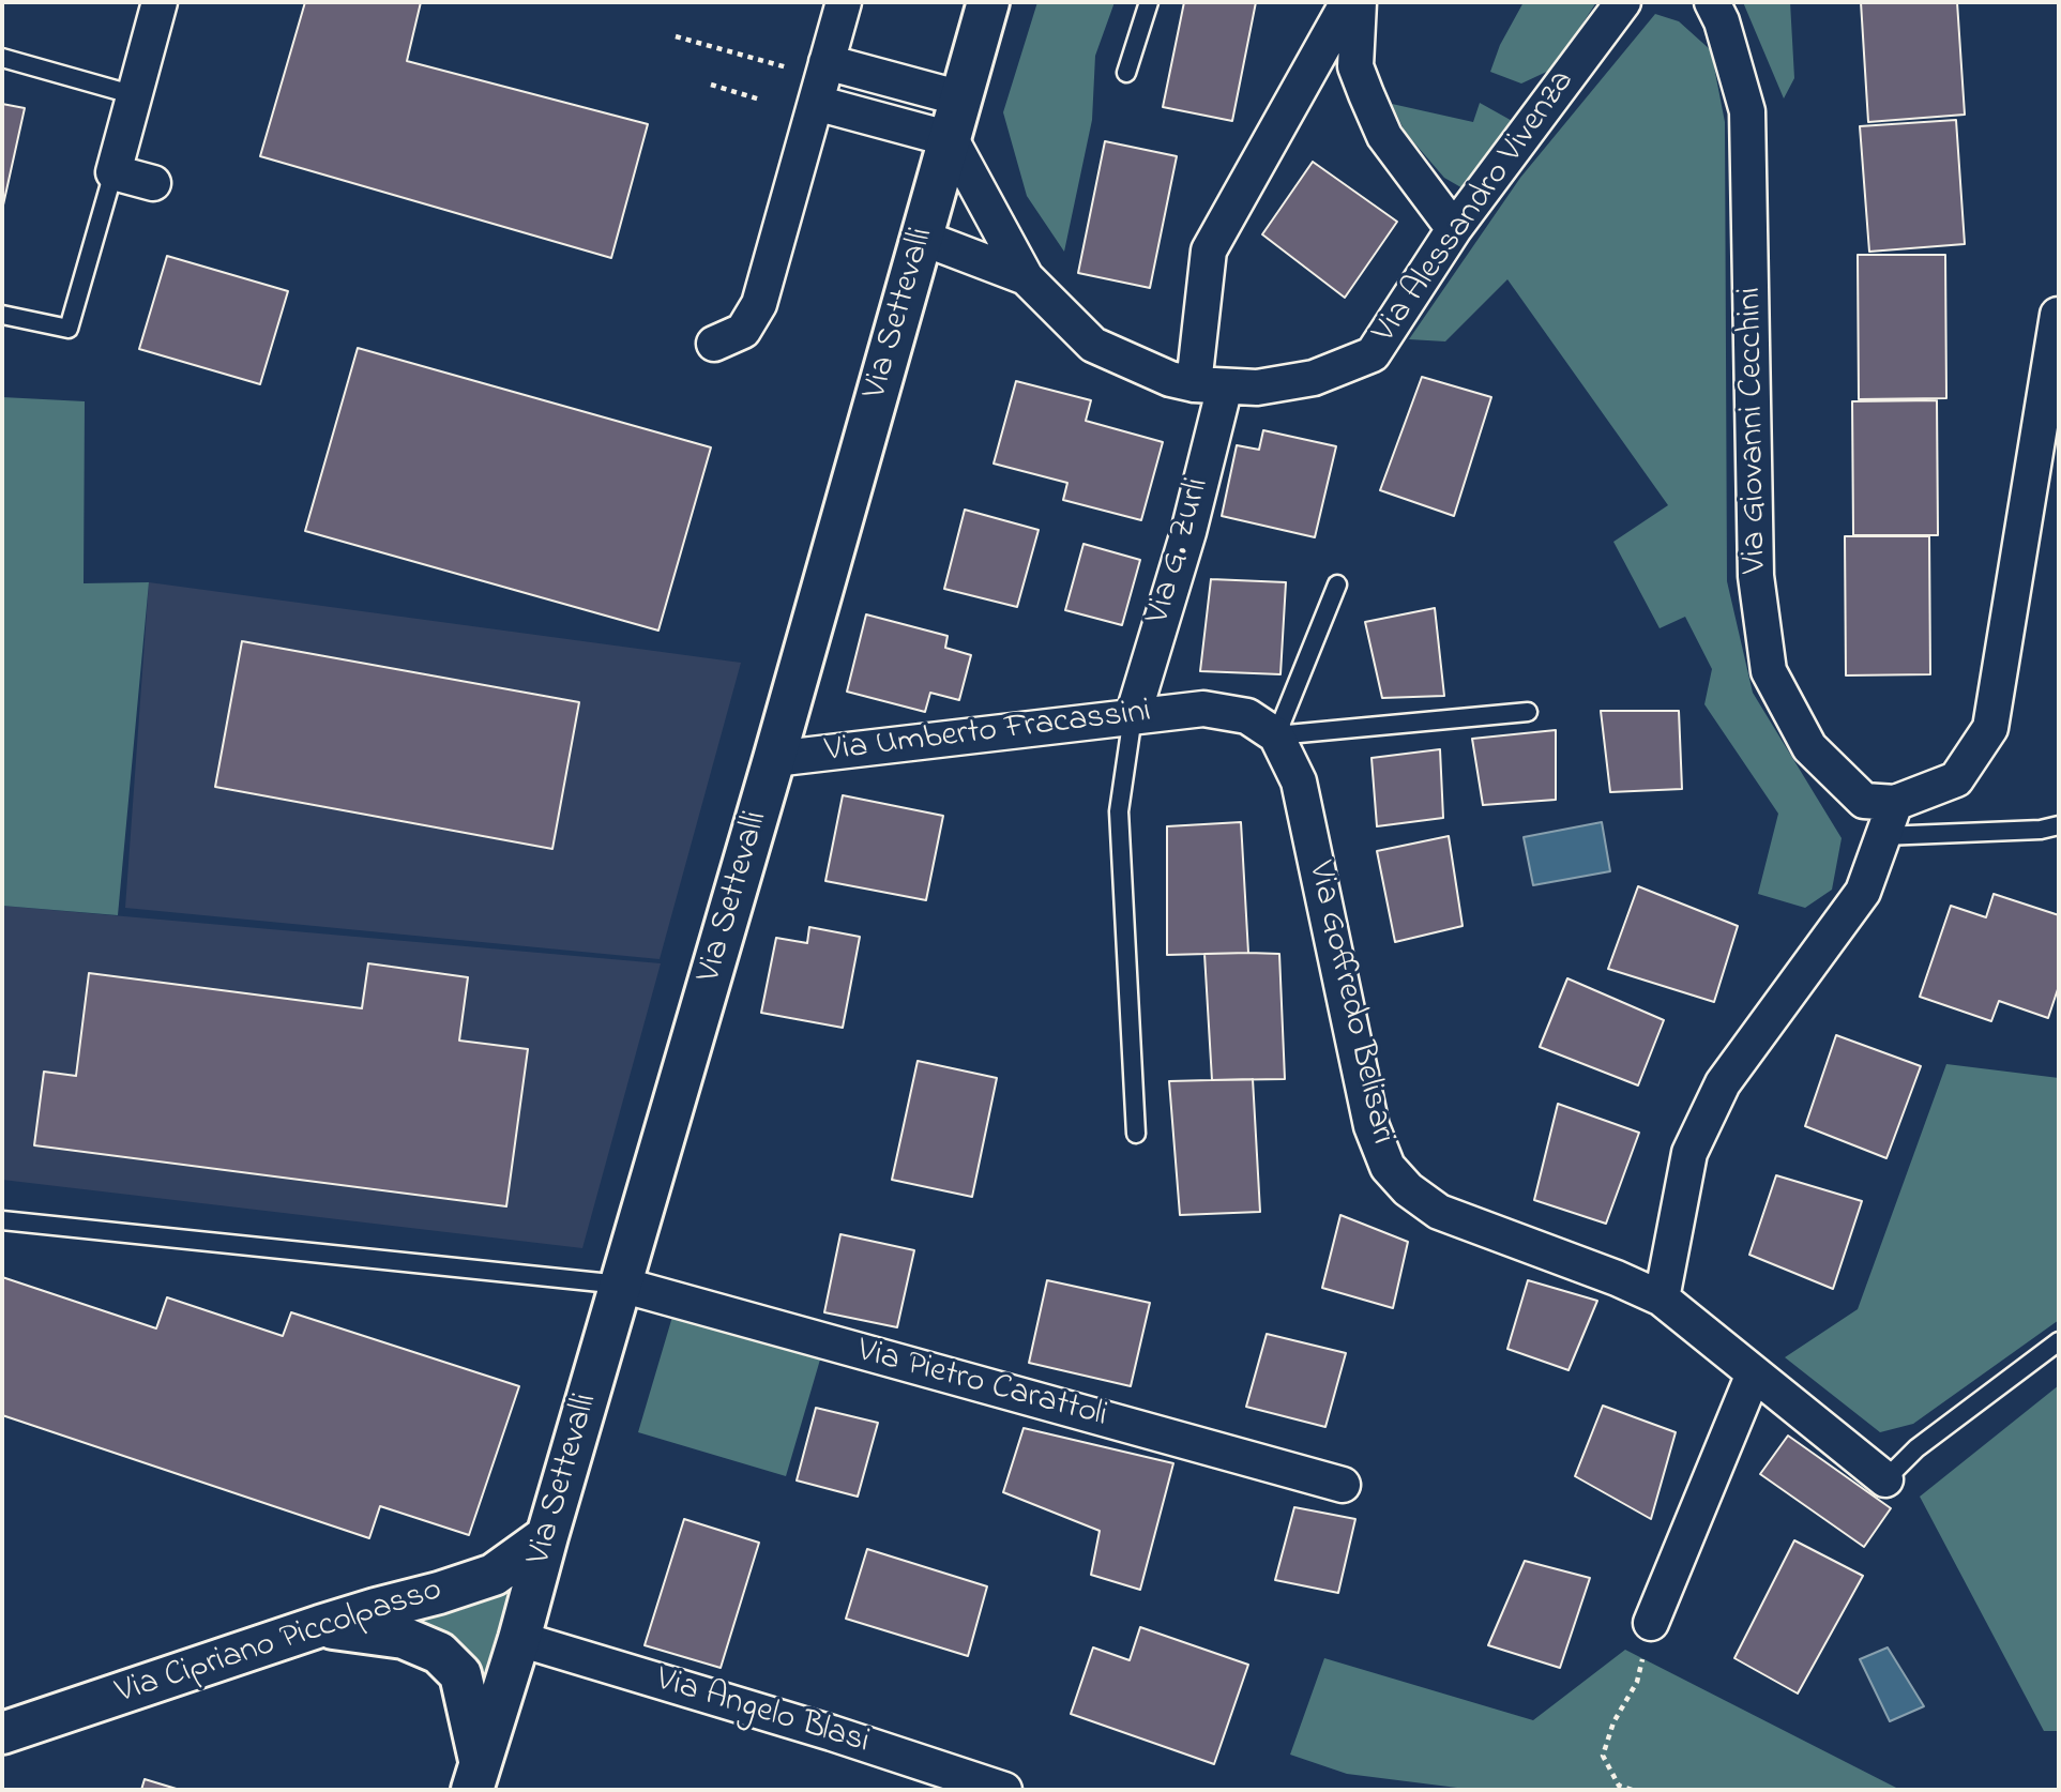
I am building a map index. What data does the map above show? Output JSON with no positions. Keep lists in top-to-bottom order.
{
  "streets": {
    "main road": ["Via Settevalli", "Via Cipriano Piccolpasso"],
    "street": [
      "Via Alessandro Vivenza",
      "Via Giovanni Cecchini",
      "Via G. Zurli",
      "Via Umberto Fracassini",
      "Via Goffredo Belisari",
      "Via Pietro Carattoli",
      "Via Angelo Blasi"
    ]
  },
  "crossings": [
    ["Via Alessandro Vivenza", "Via Settevalli"],
    ["Via Alessandro Vivenza", "Via G. Zurli"],
    ["Via Settevalli", "Via Umberto Fracassini"],
    ["Via Settevalli", "Via Pietro Carattoli"],
    ["Via Settevalli", "Via Cipriano Piccolpasso"],
    ["Via Settevalli", "Via Angelo Blasi"],
    ["Via G. Zurli", "Via Umberto Fracassini"],
    ["Via Umberto Fracassini", "Via Goffredo Belisari"]
  ]
}
